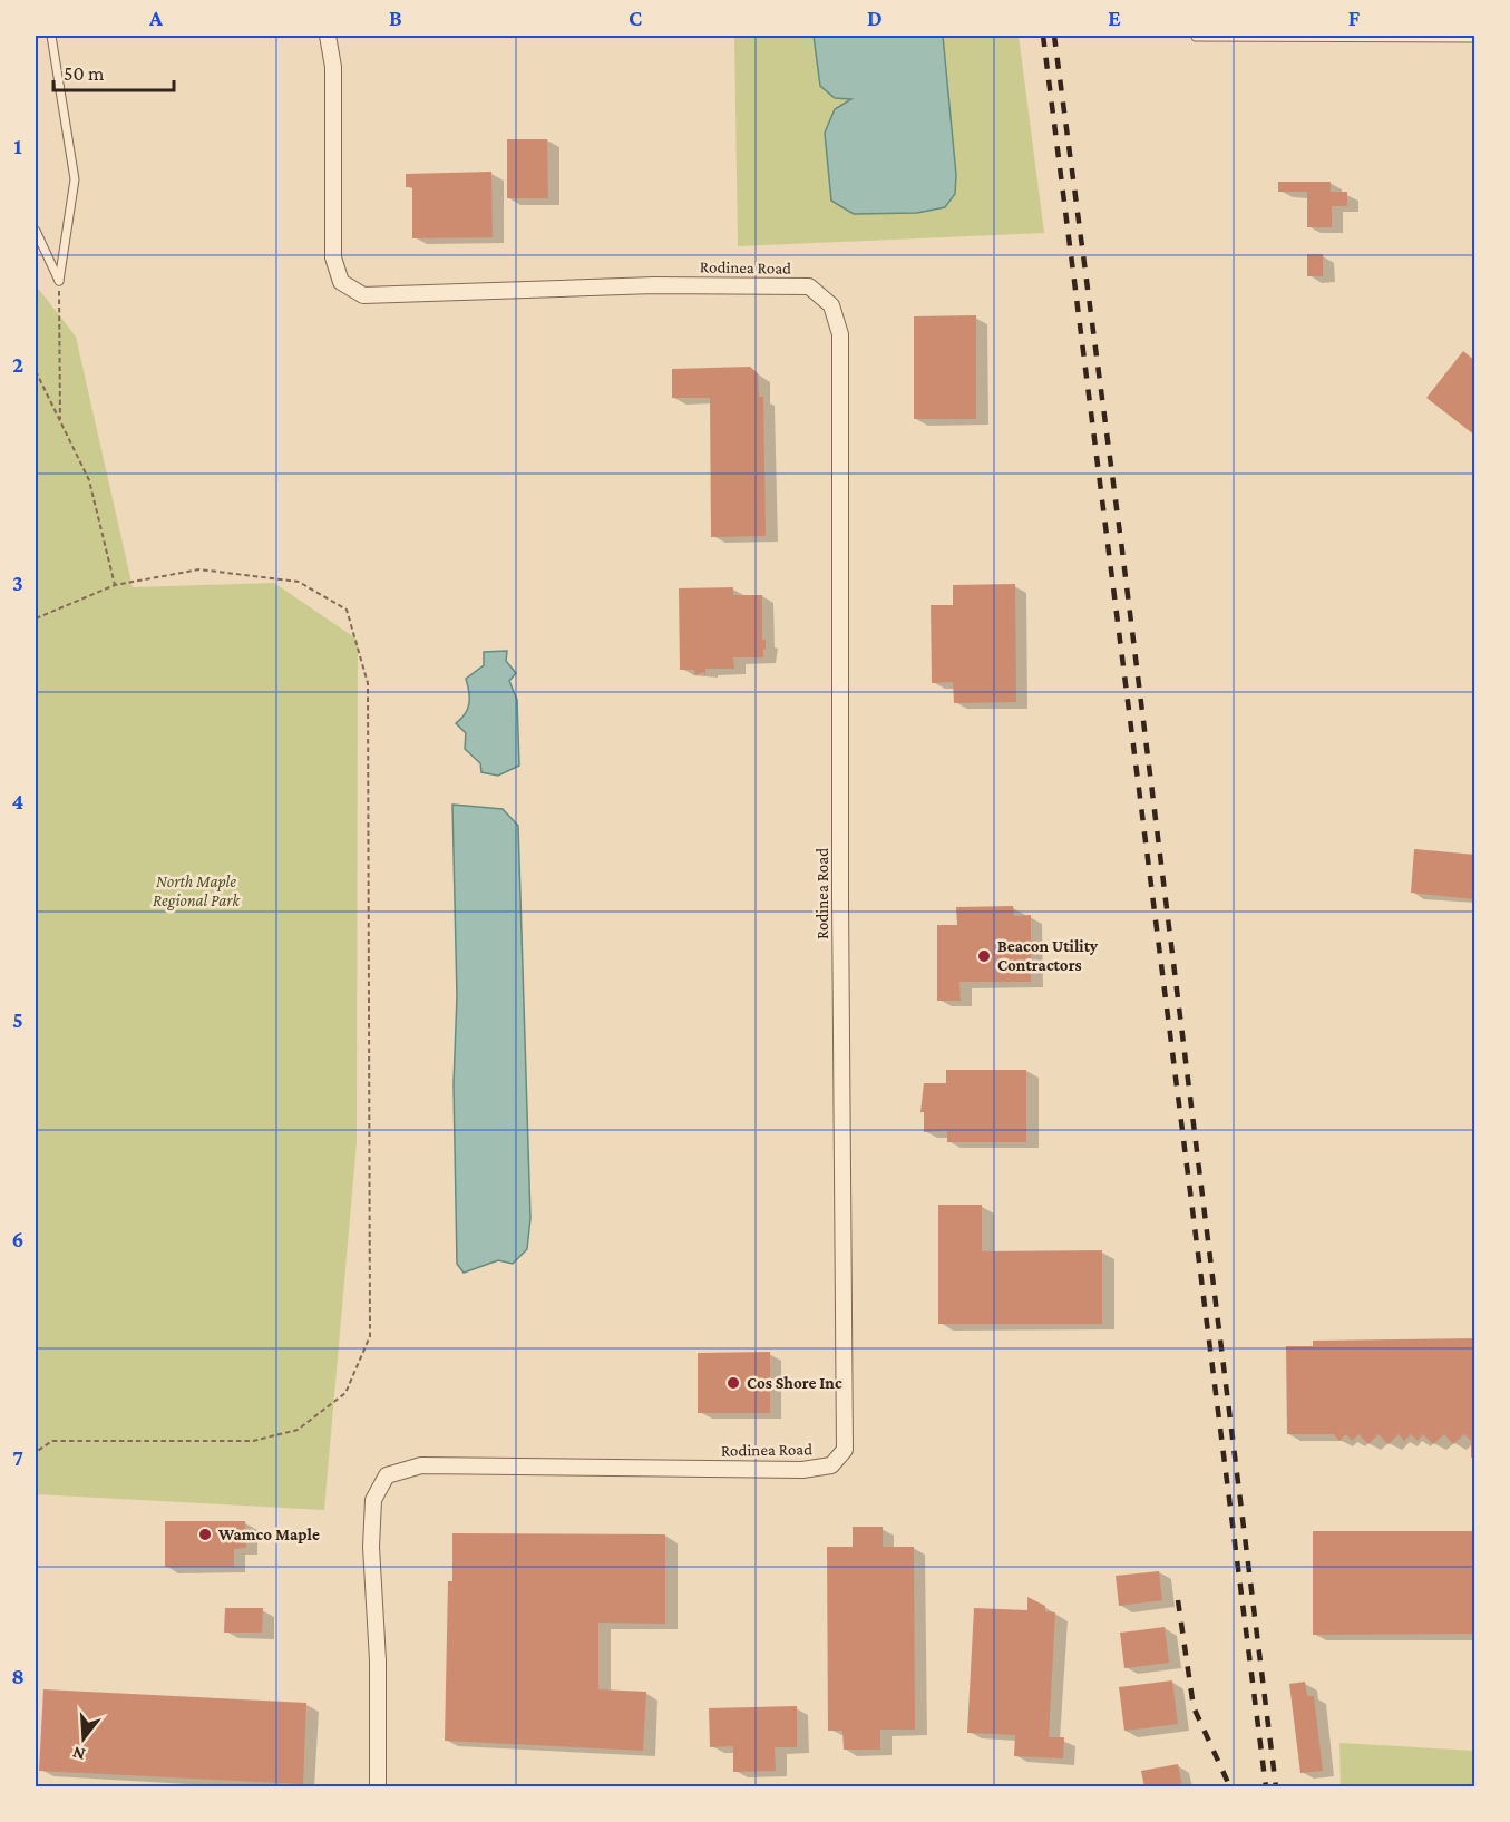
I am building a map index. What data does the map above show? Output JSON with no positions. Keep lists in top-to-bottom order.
{
  "streets": {
    "street": ["Rodinea Road"]
  },
  "parks": ["North Maple Regional Park"],
  "places": ["Beacon Utility Contractors", "Cos Shore Inc", "Wamco Maple"],
  "scale_bar": "50 m",
  "north": "bottom",
  "grid": {
    "columns": [
      "A",
      "B",
      "C",
      "D",
      "E",
      "F"
    ],
    "rows": [
      "1",
      "2",
      "3",
      "4",
      "5",
      "6",
      "7",
      "8"
    ]
  }
}
